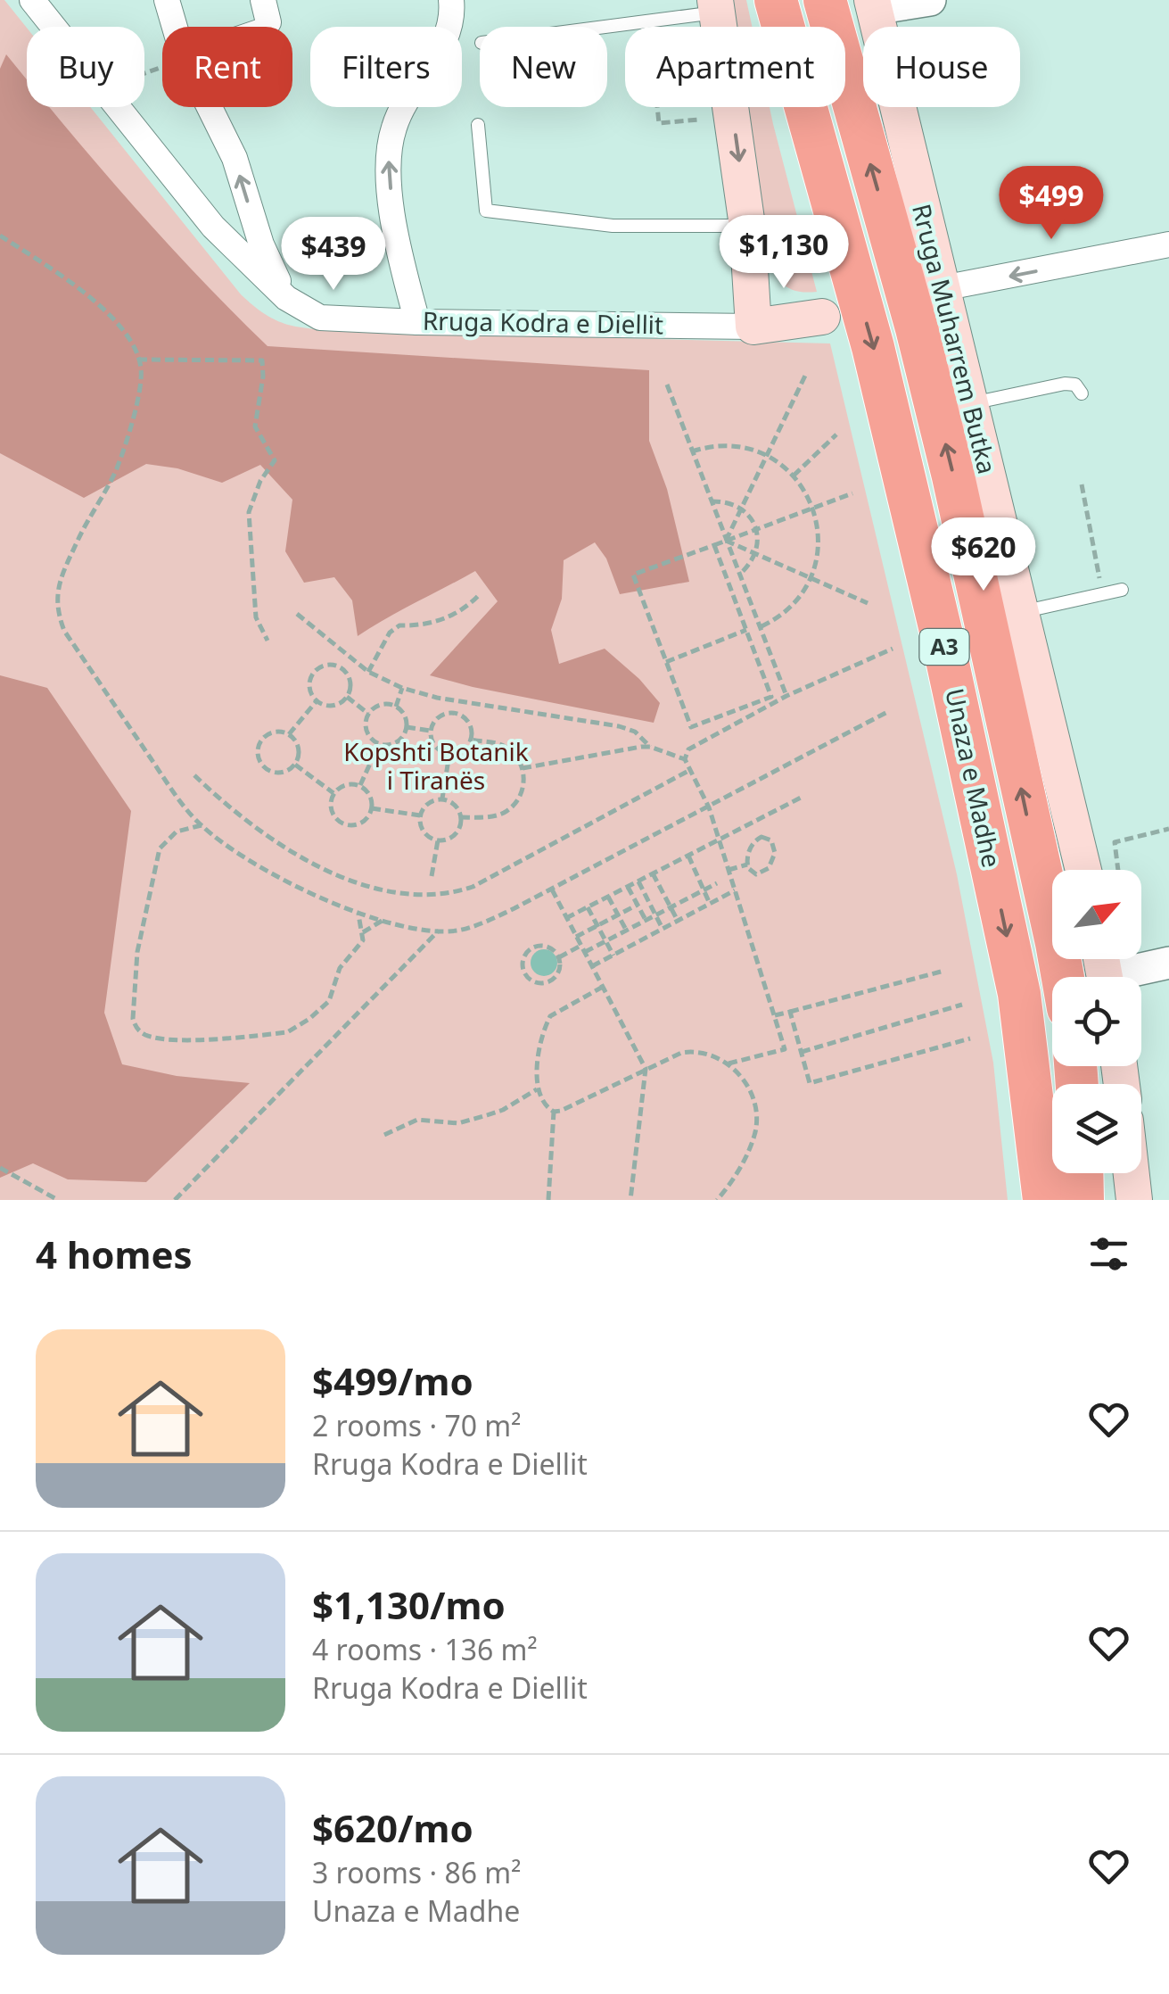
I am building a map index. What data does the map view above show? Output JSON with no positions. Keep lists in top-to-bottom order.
{
  "streets": {
    "highway": ["A3", "Unaza e Madhe"],
    "main road": ["Rruga Kodra e Diellit", "Rruga Muharrem Butka"]
  },
  "parks": ["Kopshti Botanik i Tiranës"],
  "north": "top right",
  "page": {
    "chip": [
      "Buy",
      "Rent",
      "Filters",
      "New",
      "Apartment",
      "House"
    ],
    "price": [
      "$499",
      "$1,130",
      "$439",
      "$620"
    ],
    "heading": "4 homes",
    "list": [
      {
        "name": "$499/mo",
        "note": "2 rooms · 70 m² · Rruga Kodra e Diellit"
      },
      {
        "name": "$1,130/mo",
        "note": "4 rooms · 136 m² · Rruga Kodra e Diellit"
      },
      {
        "name": "$620/mo",
        "note": "3 rooms · 86 m² · Unaza e Madhe"
      }
    ]
  }
}
